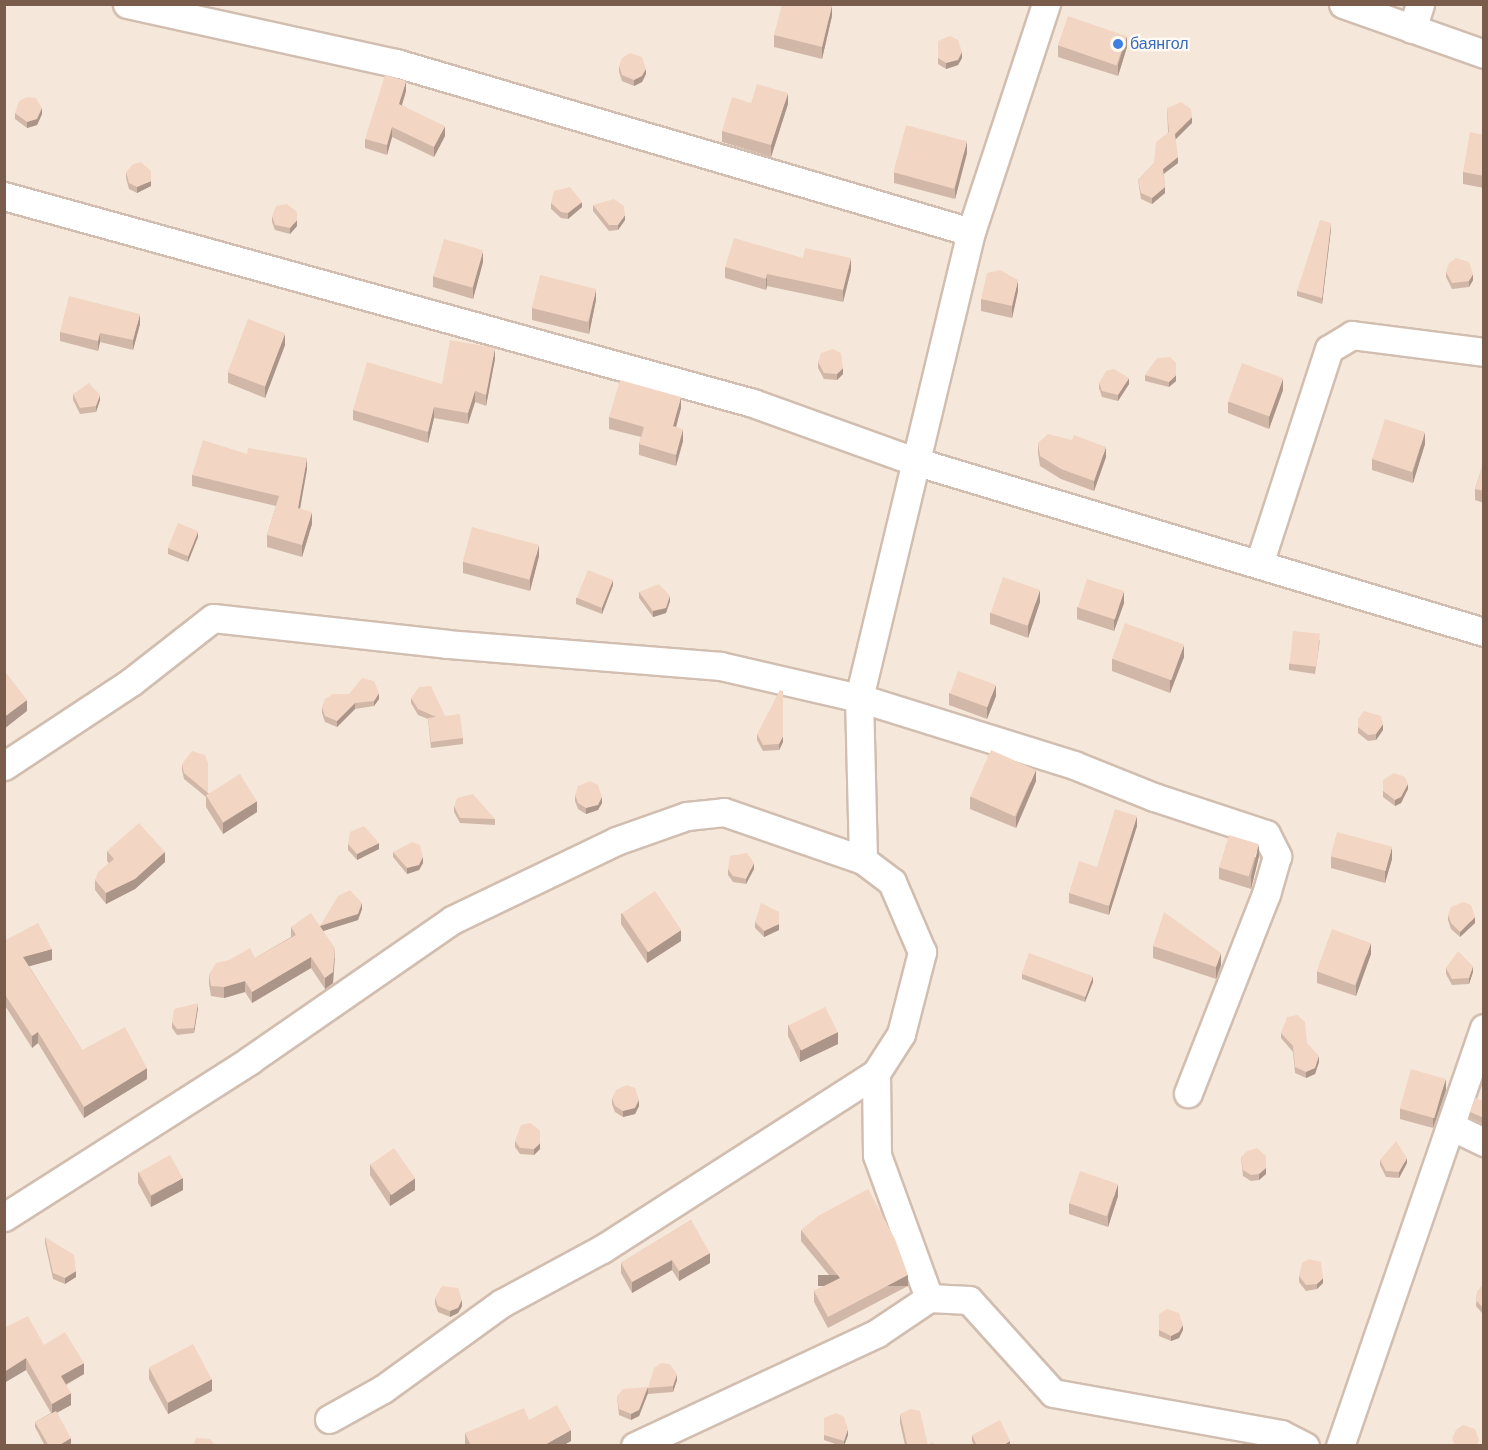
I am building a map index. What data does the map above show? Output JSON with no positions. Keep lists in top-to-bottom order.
{
  "places": ["баянгол"]
}
